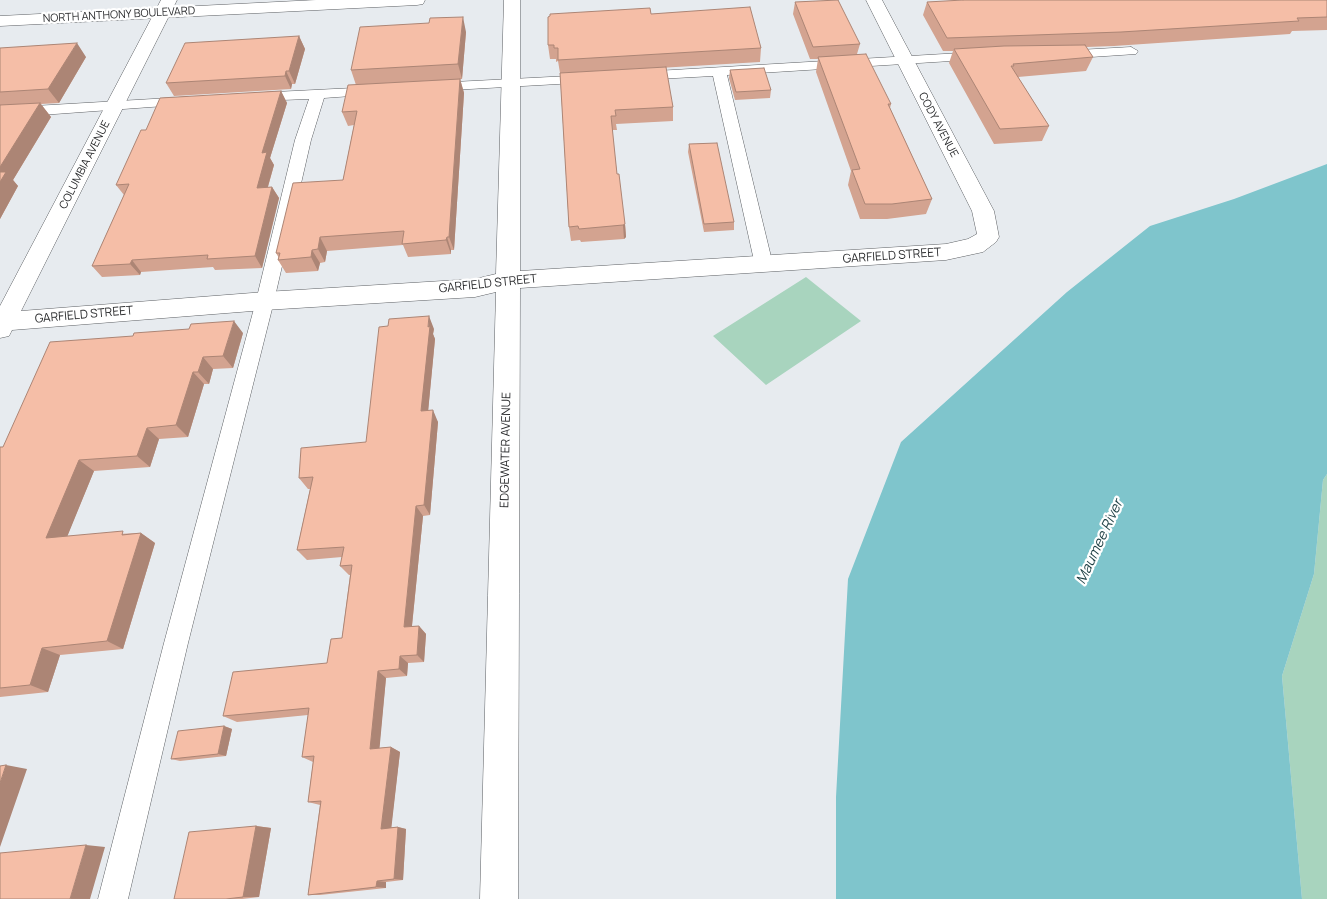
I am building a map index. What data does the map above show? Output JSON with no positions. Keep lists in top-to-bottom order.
{
  "streets": {
    "street": [
      "NORTH ANTHONY BOULEVARD",
      "CODY AVENUE",
      "COLUMBIA AVENUE",
      "GARFIELD STREET",
      "EDGEWATER AVENUE"
    ]
  },
  "crossings": [
    ["NORTH ANTHONY BOULEVARD", "COLUMBIA AVENUE"],
    ["CODY AVENUE", "GARFIELD STREET"],
    ["COLUMBIA AVENUE", "GARFIELD STREET"],
    ["GARFIELD STREET", "EDGEWATER AVENUE"]
  ],
  "water": ["Maumee River"]
}
